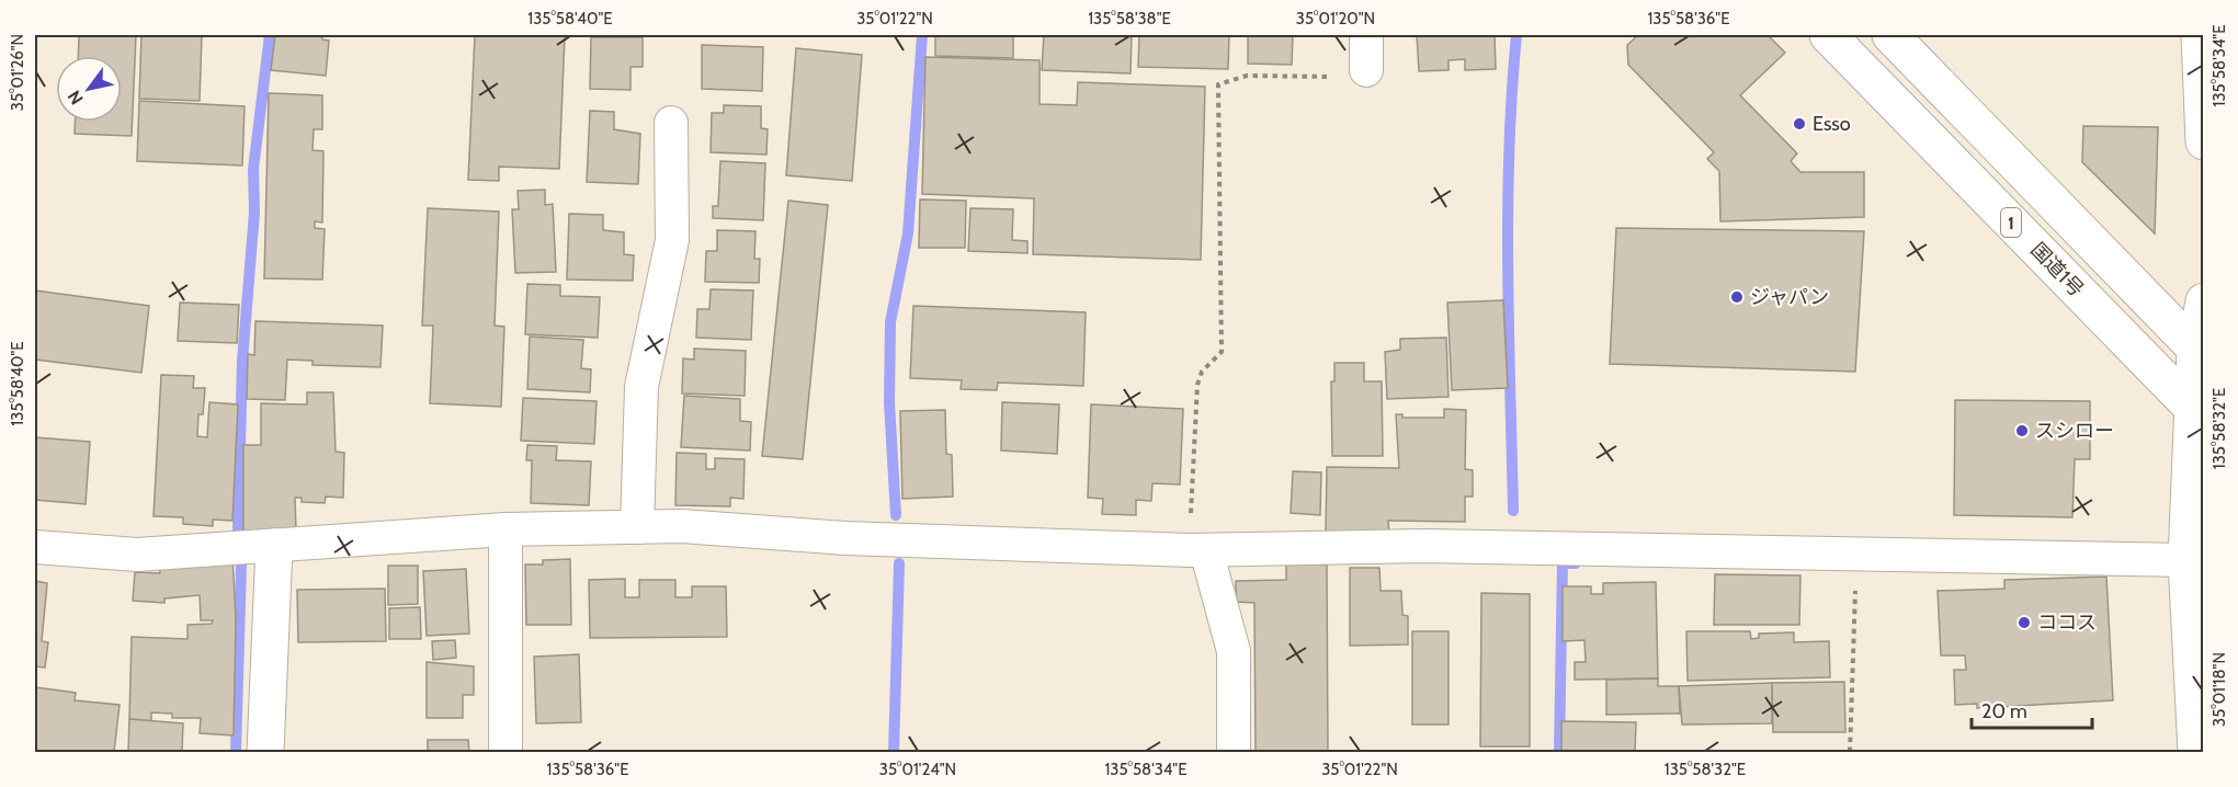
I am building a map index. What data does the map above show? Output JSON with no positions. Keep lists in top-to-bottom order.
{
  "streets": {
    "main road": ["1", "国道1号"]
  },
  "places": [
    "Esso",
    "ジャパン",
    "スシロー",
    "ココス"
  ],
  "scale_bar": "20 m",
  "north": "bottom left",
  "coordinates": [
    "135°58'40\"E",
    "35°01'22\"N",
    "135°58'38\"E",
    "35°01'20\"N",
    "135°58'36\"E",
    "135°58'34\"E",
    "35°01'26\"N",
    "135°58'32\"E",
    "35°01'18\"N",
    "35°01'24\"N"
  ]
}
